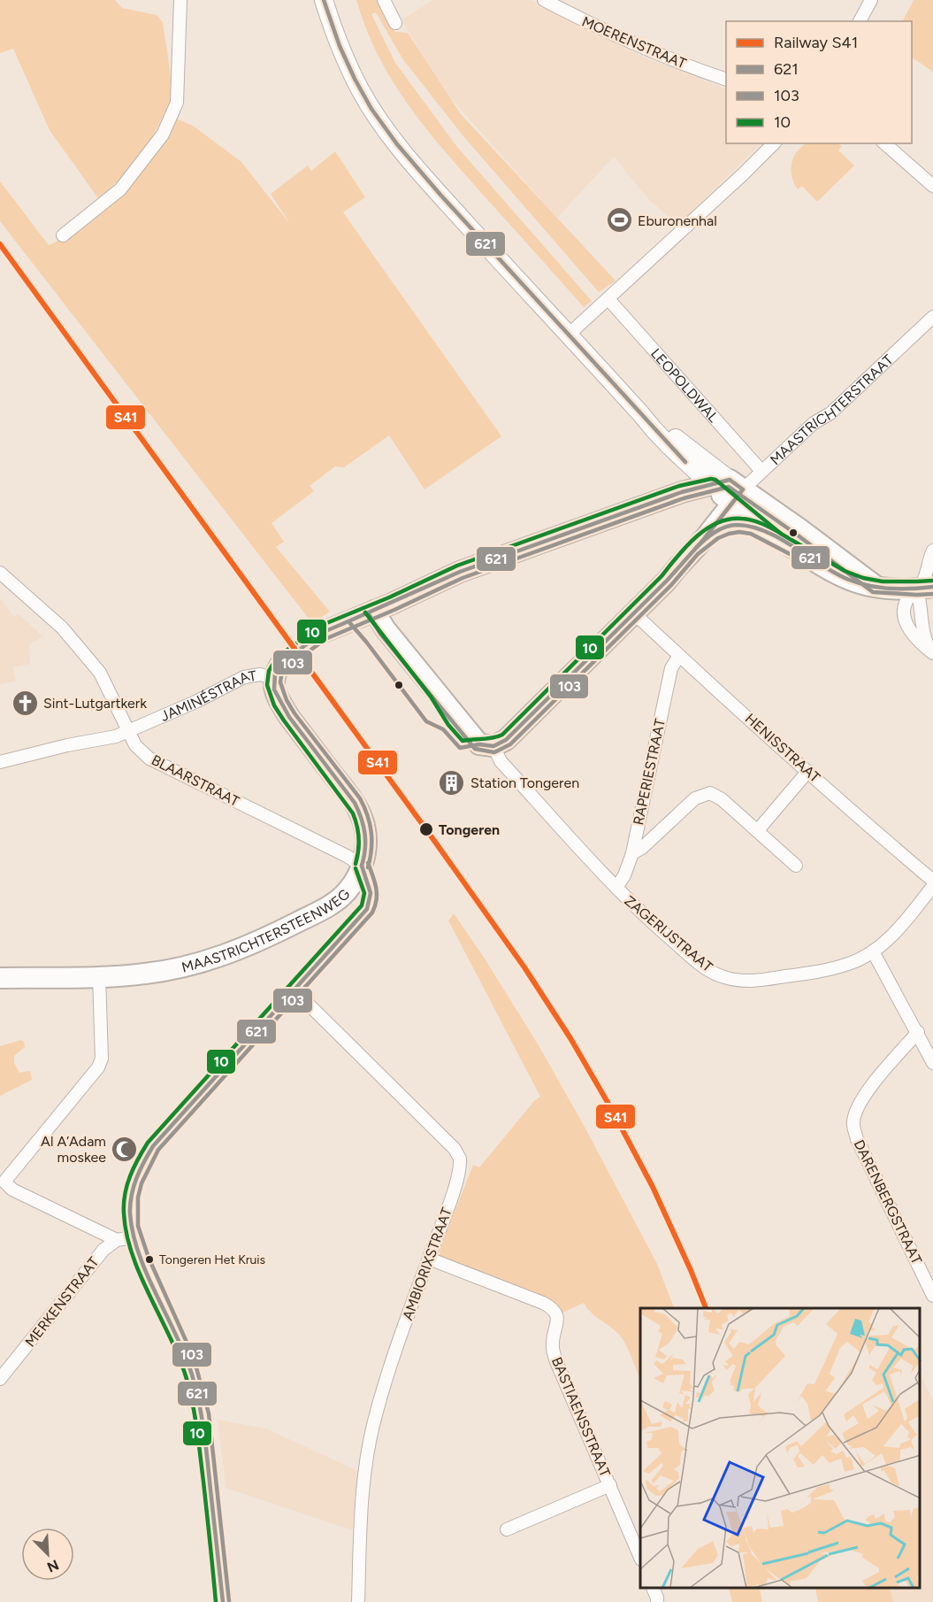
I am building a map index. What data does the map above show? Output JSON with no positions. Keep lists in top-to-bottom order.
{
  "streets": {
    "main road": ["MAASTRICHTERSTEENWEG"],
    "street": [
      "MOERENSTRAAT",
      "LEOPOLDWAL",
      "MAASTRICHTERSTRAAT",
      "JAMINÉSTRAAT",
      "HENISSTRAAT",
      "RAPERIESTRAAT",
      "BLAARSTRAAT",
      "ZAGERIJSTRAAT",
      "DARENBERGSTRAAT",
      "AMBIORIXSTRAAT",
      "MERKENSTRAAT",
      "BASTIAENSSTRAAT"
    ]
  },
  "crossings": [
    ["LEOPOLDWAL", "MAASTRICHTERSTRAAT"],
    ["JAMINÉSTRAAT", "BLAARSTRAAT"],
    ["JAMINÉSTRAAT", "MAASTRICHTERSTEENWEG"],
    ["HENISSTRAAT", "RAPERIESTRAAT"],
    ["RAPERIESTRAAT", "ZAGERIJSTRAAT"],
    ["BLAARSTRAAT", "MAASTRICHTERSTEENWEG"],
    ["AMBIORIXSTRAAT", "BASTIAENSSTRAAT"]
  ],
  "places": {
    "sports": ["Eburonenhal"],
    "church": ["Sint-Lutgartkerk"],
    "building": ["Station Tongeren"],
    "other": ["Tongeren", "Tongeren Het Kruis"],
    "mosque": ["Al A’Adam moskee"]
  },
  "lines": [
    "transit line 621",
    "rail line S41",
    "transit line 10",
    "transit line 103"
  ],
  "legend": [
    "Railway S41",
    "621",
    "103",
    "10"
  ],
  "north": "bottom right"
}
